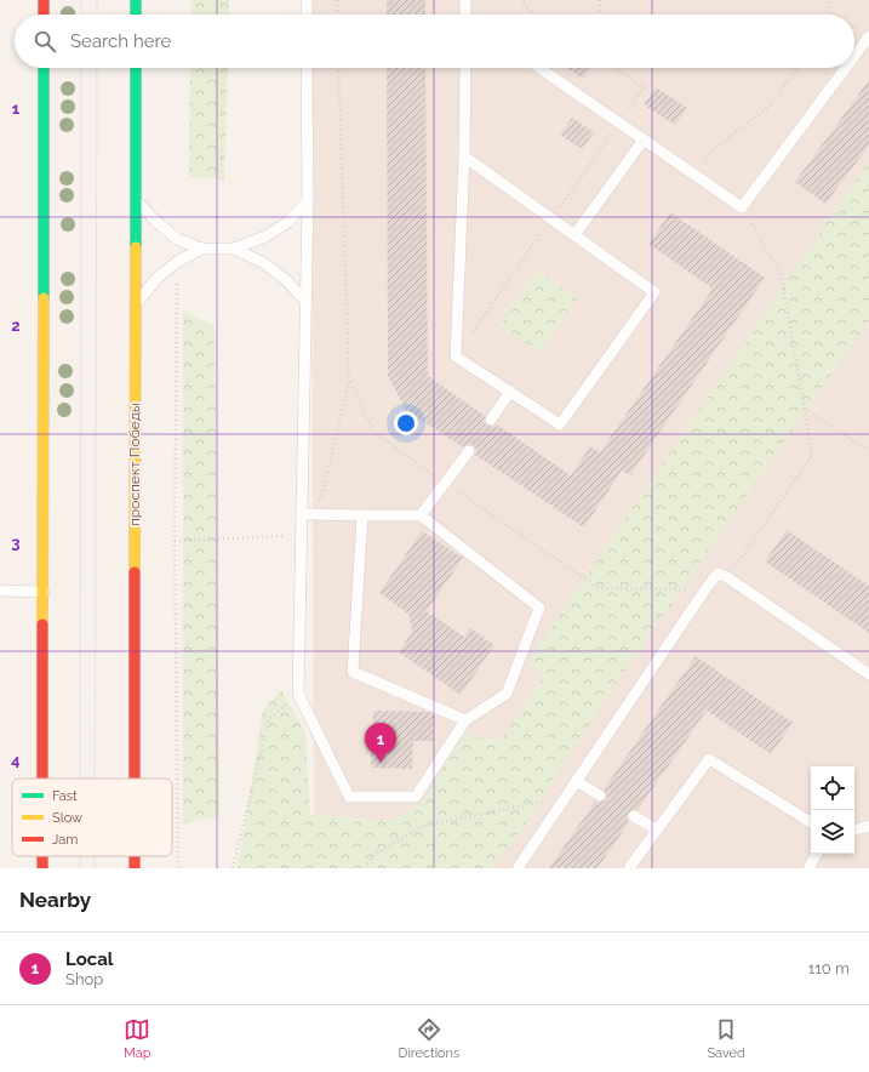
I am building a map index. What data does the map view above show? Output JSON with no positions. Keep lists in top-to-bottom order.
{
  "streets": {
    "main road": ["проспект Победы"]
  },
  "legend": ["Fast", "Slow", "Jam"],
  "page": {
    "search": "Search here",
    "pins": "1",
    "heading": "Nearby",
    "list": [
      {
        "mark": "1",
        "name": "Local",
        "note": "Shop",
        "value": "110 m"
      }
    ],
    "nav": ["Map", "Directions", "Saved"]
  },
  "grid": {
    "rows": [
      "1",
      "2",
      "3",
      "4"
    ]
  }
}
